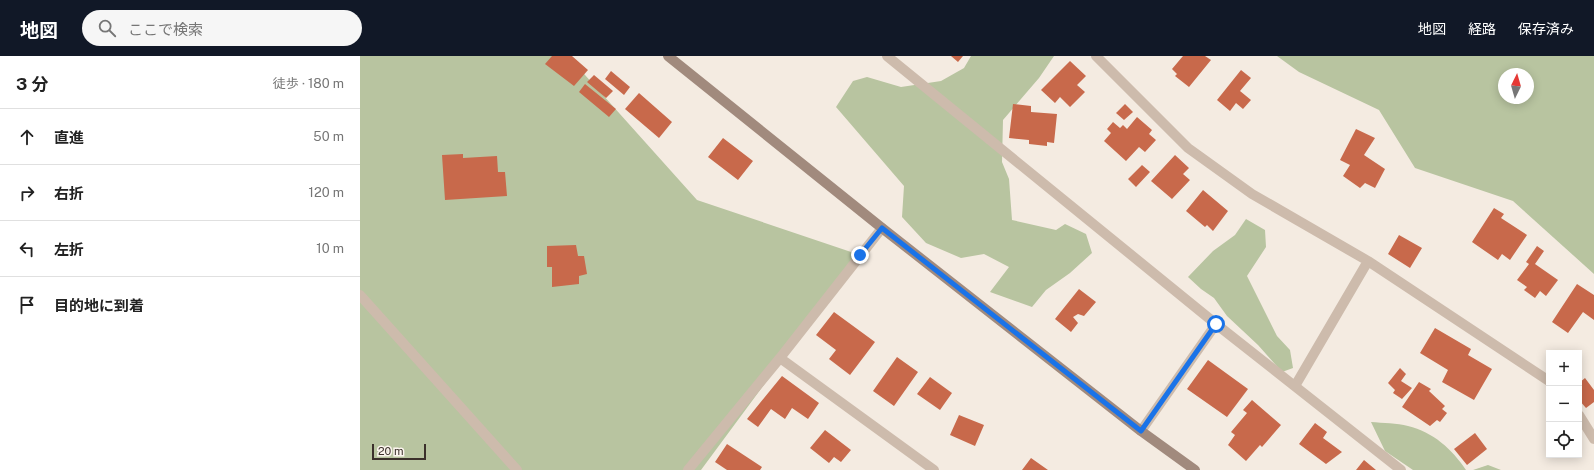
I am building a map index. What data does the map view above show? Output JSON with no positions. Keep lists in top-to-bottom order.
{
  "scale_bar": "20 m",
  "north": "top",
  "page": {
    "header": "地図",
    "search": "ここで検索",
    "nav": ["地図", "経路", "保存済み"],
    "heading": ["3 分", "徒歩 · 180 m"],
    "list": [
      ["直進", "50 m"],
      ["右折", "120 m"],
      ["左折", "10 m"],
      "目的地に到着"
    ],
    "map_buttons": ["+", "−"],
    "scale": "20 m"
  }
}
